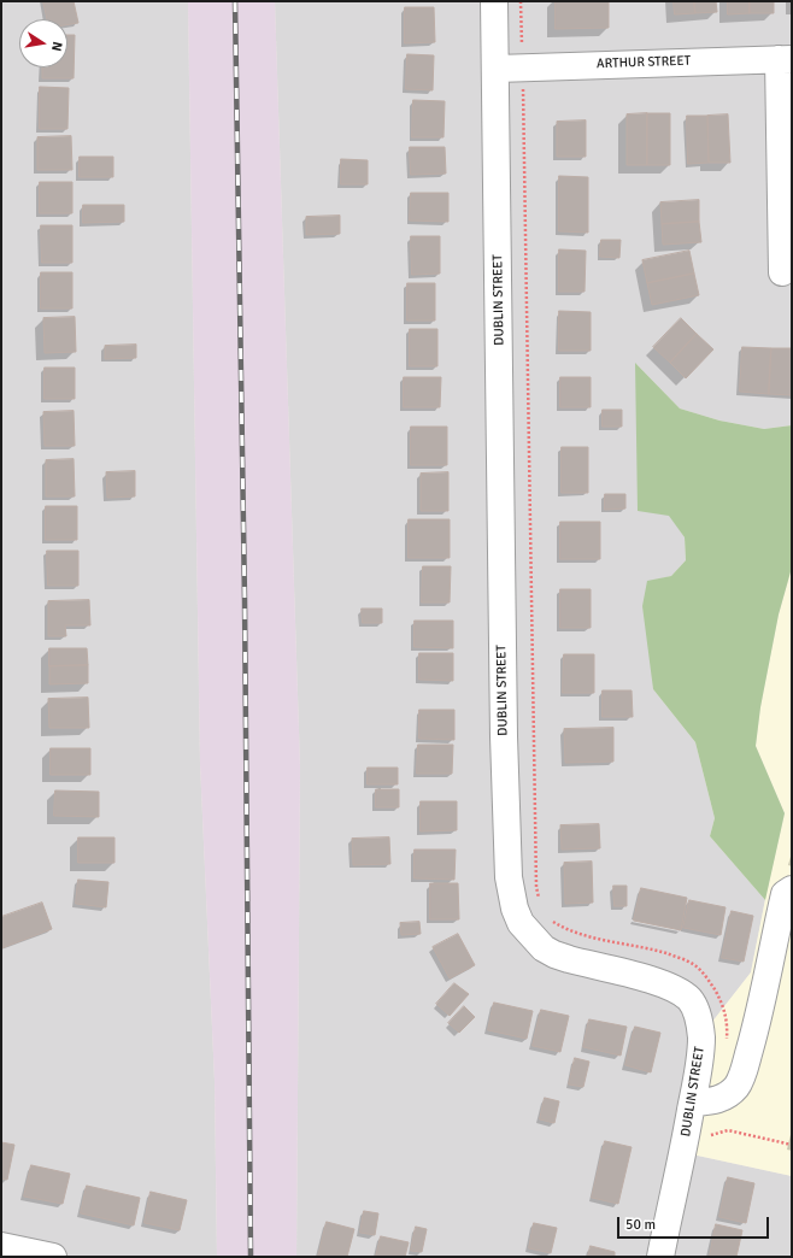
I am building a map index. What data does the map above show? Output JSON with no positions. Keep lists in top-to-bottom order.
{
  "streets": {
    "street": ["ARTHUR STREET", "DUBLIN STREET"]
  },
  "crossings": [
    ["ARTHUR STREET", "DUBLIN STREET"]
  ],
  "scale_bar": "50 m",
  "north": "right"
}
